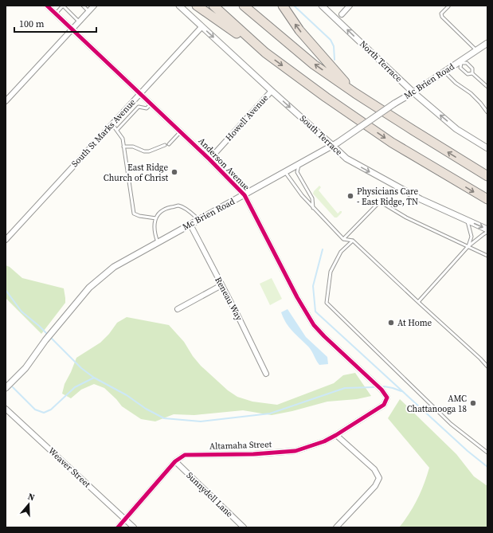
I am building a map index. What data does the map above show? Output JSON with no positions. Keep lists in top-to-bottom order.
{
  "streets": {
    "street": [
      "North Terrace",
      "Mc Brien Road",
      "Howell Avenue",
      "South St Marks Avenue",
      "South Terrace",
      "Anderson Avenue",
      "Reneau Way",
      "Altamaha Street",
      "Weaver Street",
      "Sunnydell Lane"
    ]
  },
  "crossings": [
    ["North Terrace", "Mc Brien Road"],
    ["Mc Brien Road", "South Terrace"],
    ["Mc Brien Road", "Anderson Avenue"],
    ["Mc Brien Road", "Reneau Way"],
    ["Howell Avenue", "South Terrace"],
    ["Howell Avenue", "Anderson Avenue"],
    ["South St Marks Avenue", "South Terrace"],
    ["South St Marks Avenue", "Anderson Avenue"],
    ["Anderson Avenue", "Altamaha Street"],
    ["Altamaha Street", "Weaver Street"],
    ["Altamaha Street", "Sunnydell Lane"]
  ],
  "one_way": ["North Terrace", "South Terrace"],
  "places": [
    "East Ridge Church of Christ",
    "Physicians Care - East Ridge, TN",
    "At Home",
    "AMC Chattanooga 18"
  ],
  "scale_bar": "100 m",
  "north": "top"
}
